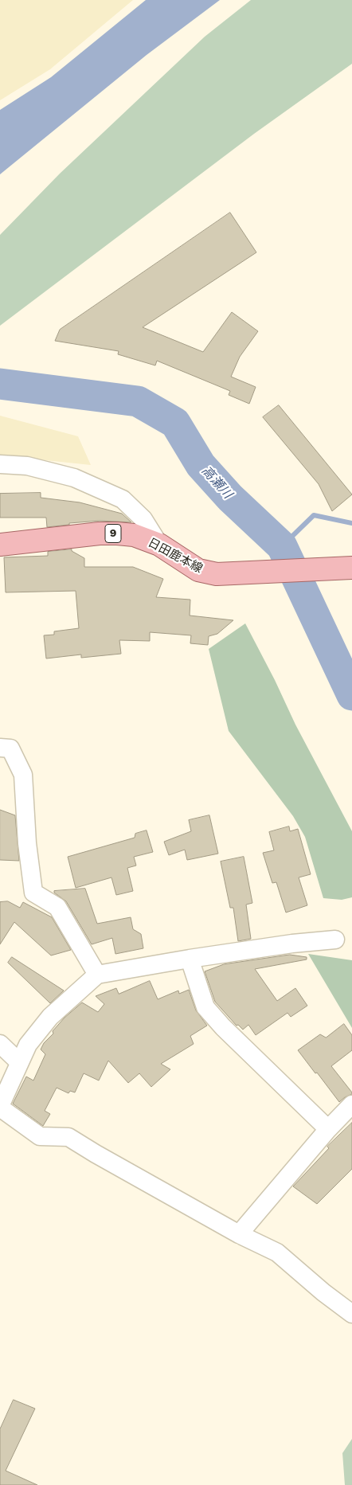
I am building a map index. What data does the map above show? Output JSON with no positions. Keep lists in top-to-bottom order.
{
  "streets": {
    "main road": ["9", "日田鹿本線"]
  },
  "water": ["高瀬川"]
}
